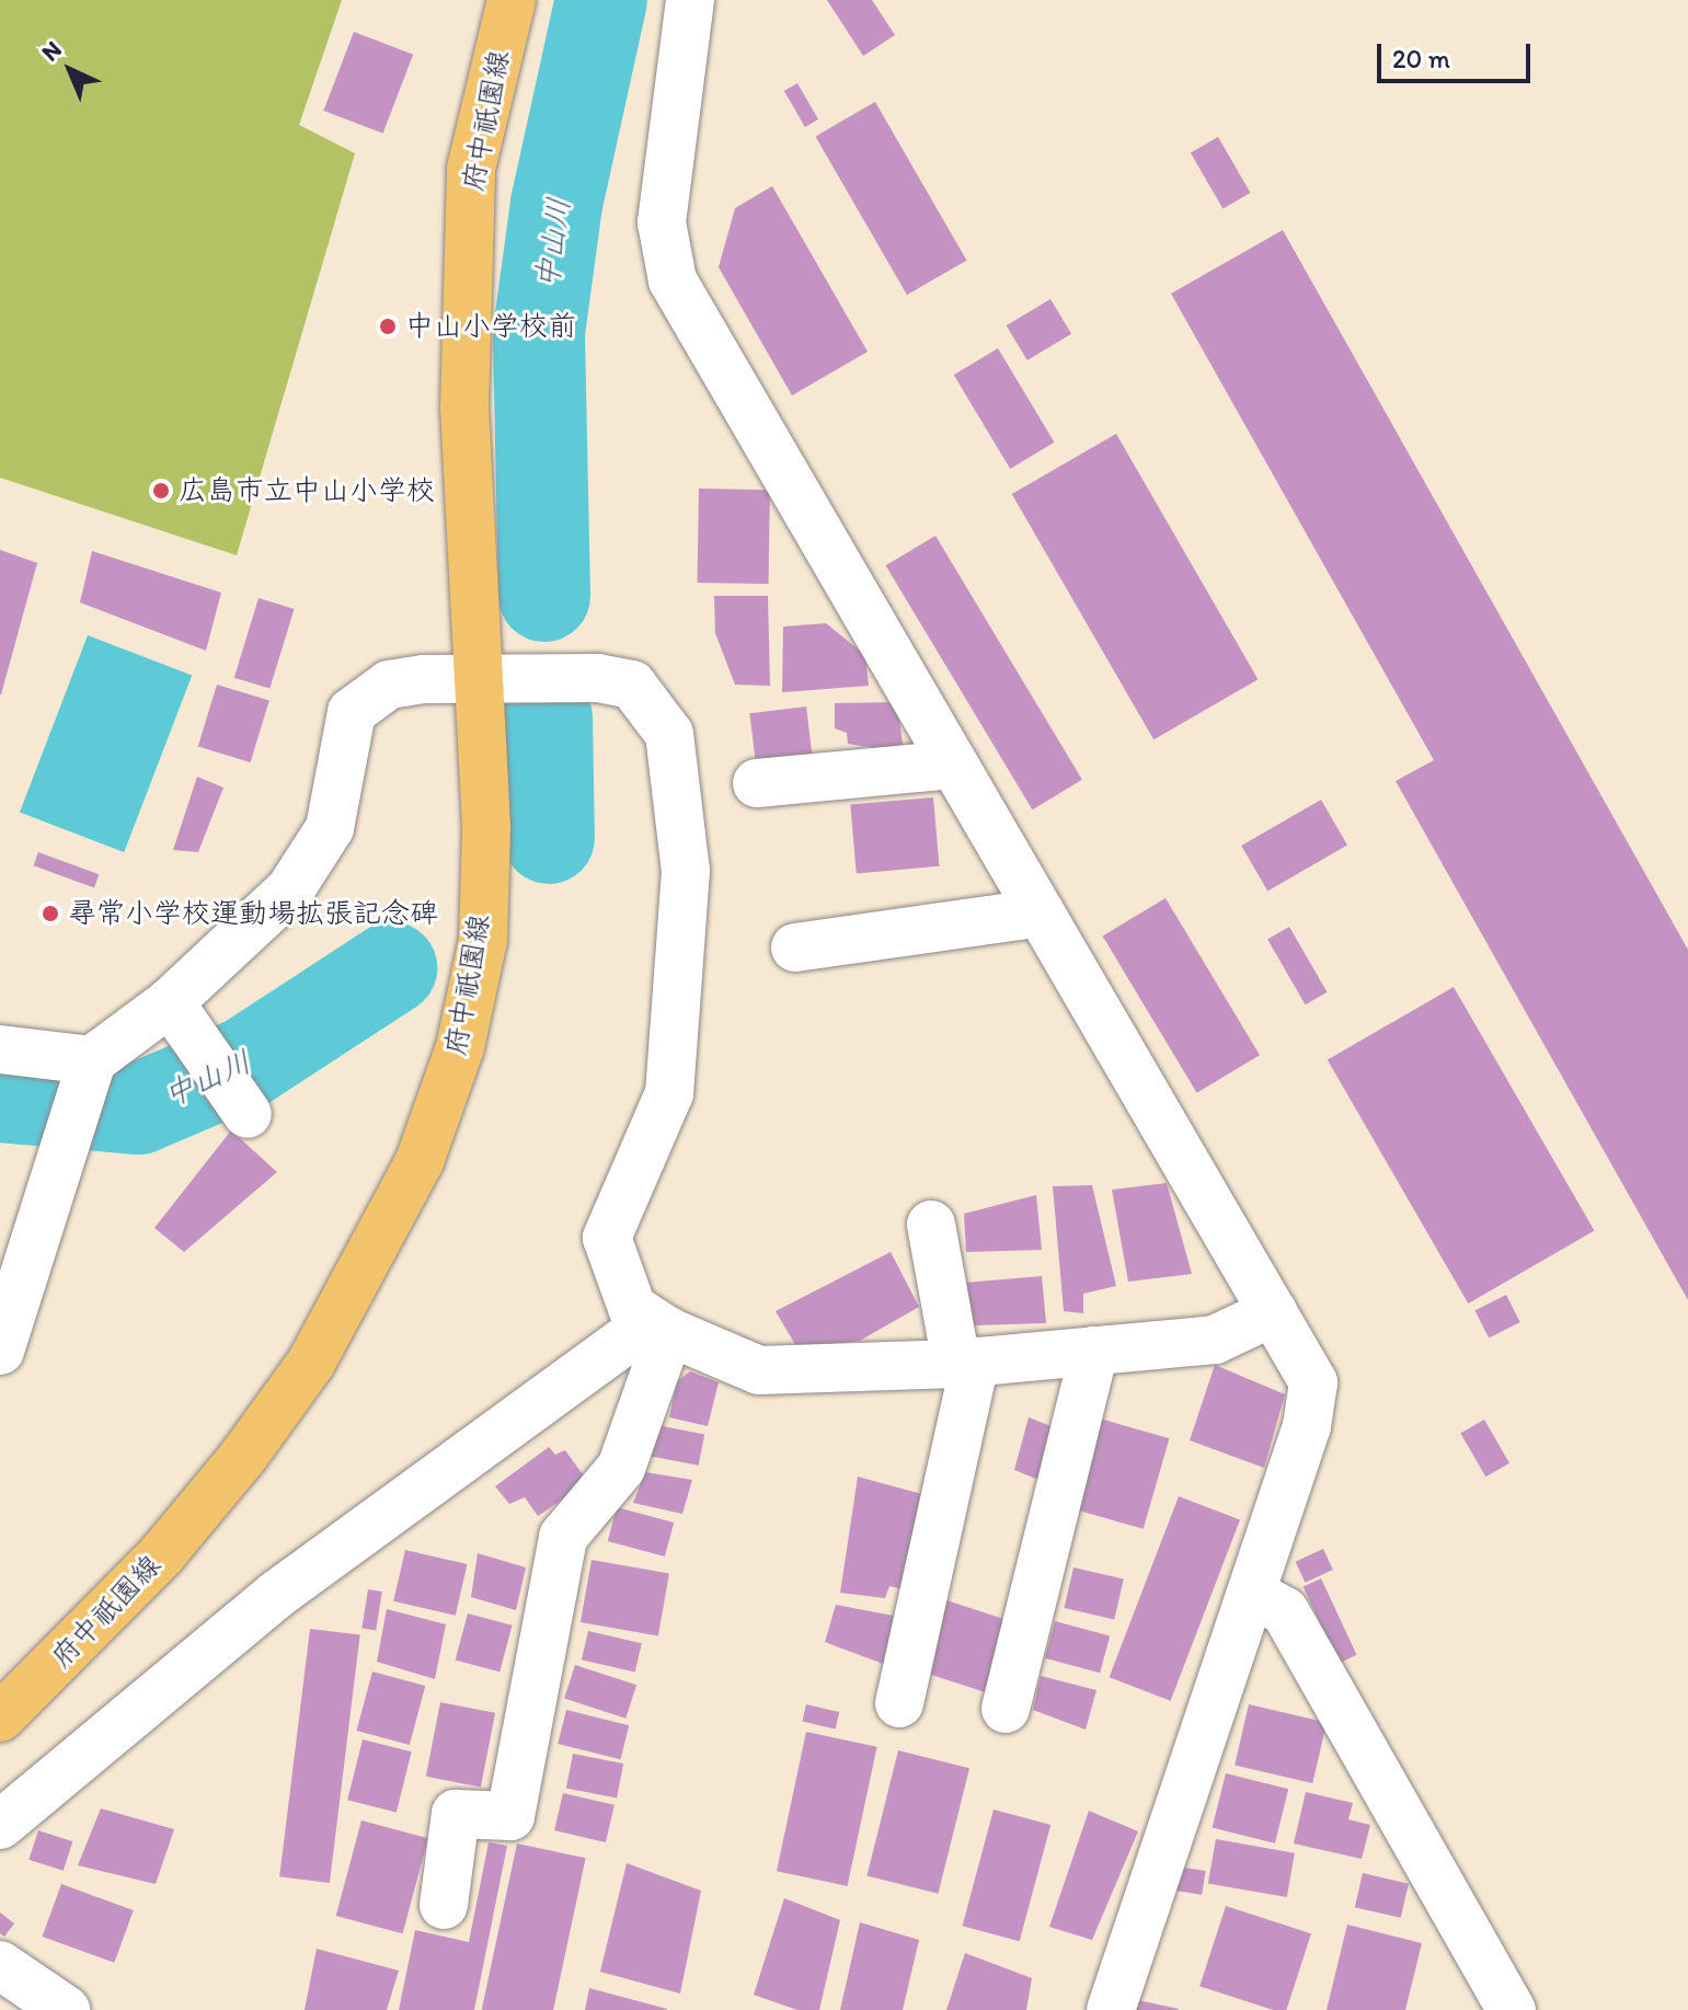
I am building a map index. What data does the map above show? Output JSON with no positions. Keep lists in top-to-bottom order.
{
  "streets": {
    "main road": ["府中祇園線"]
  },
  "water": ["中山川"],
  "places": ["中山小学校前", "広島市立中山小学校", "尋常小学校運動場拡張記念碑"],
  "scale_bar": "20 m",
  "north": "top left"
}
